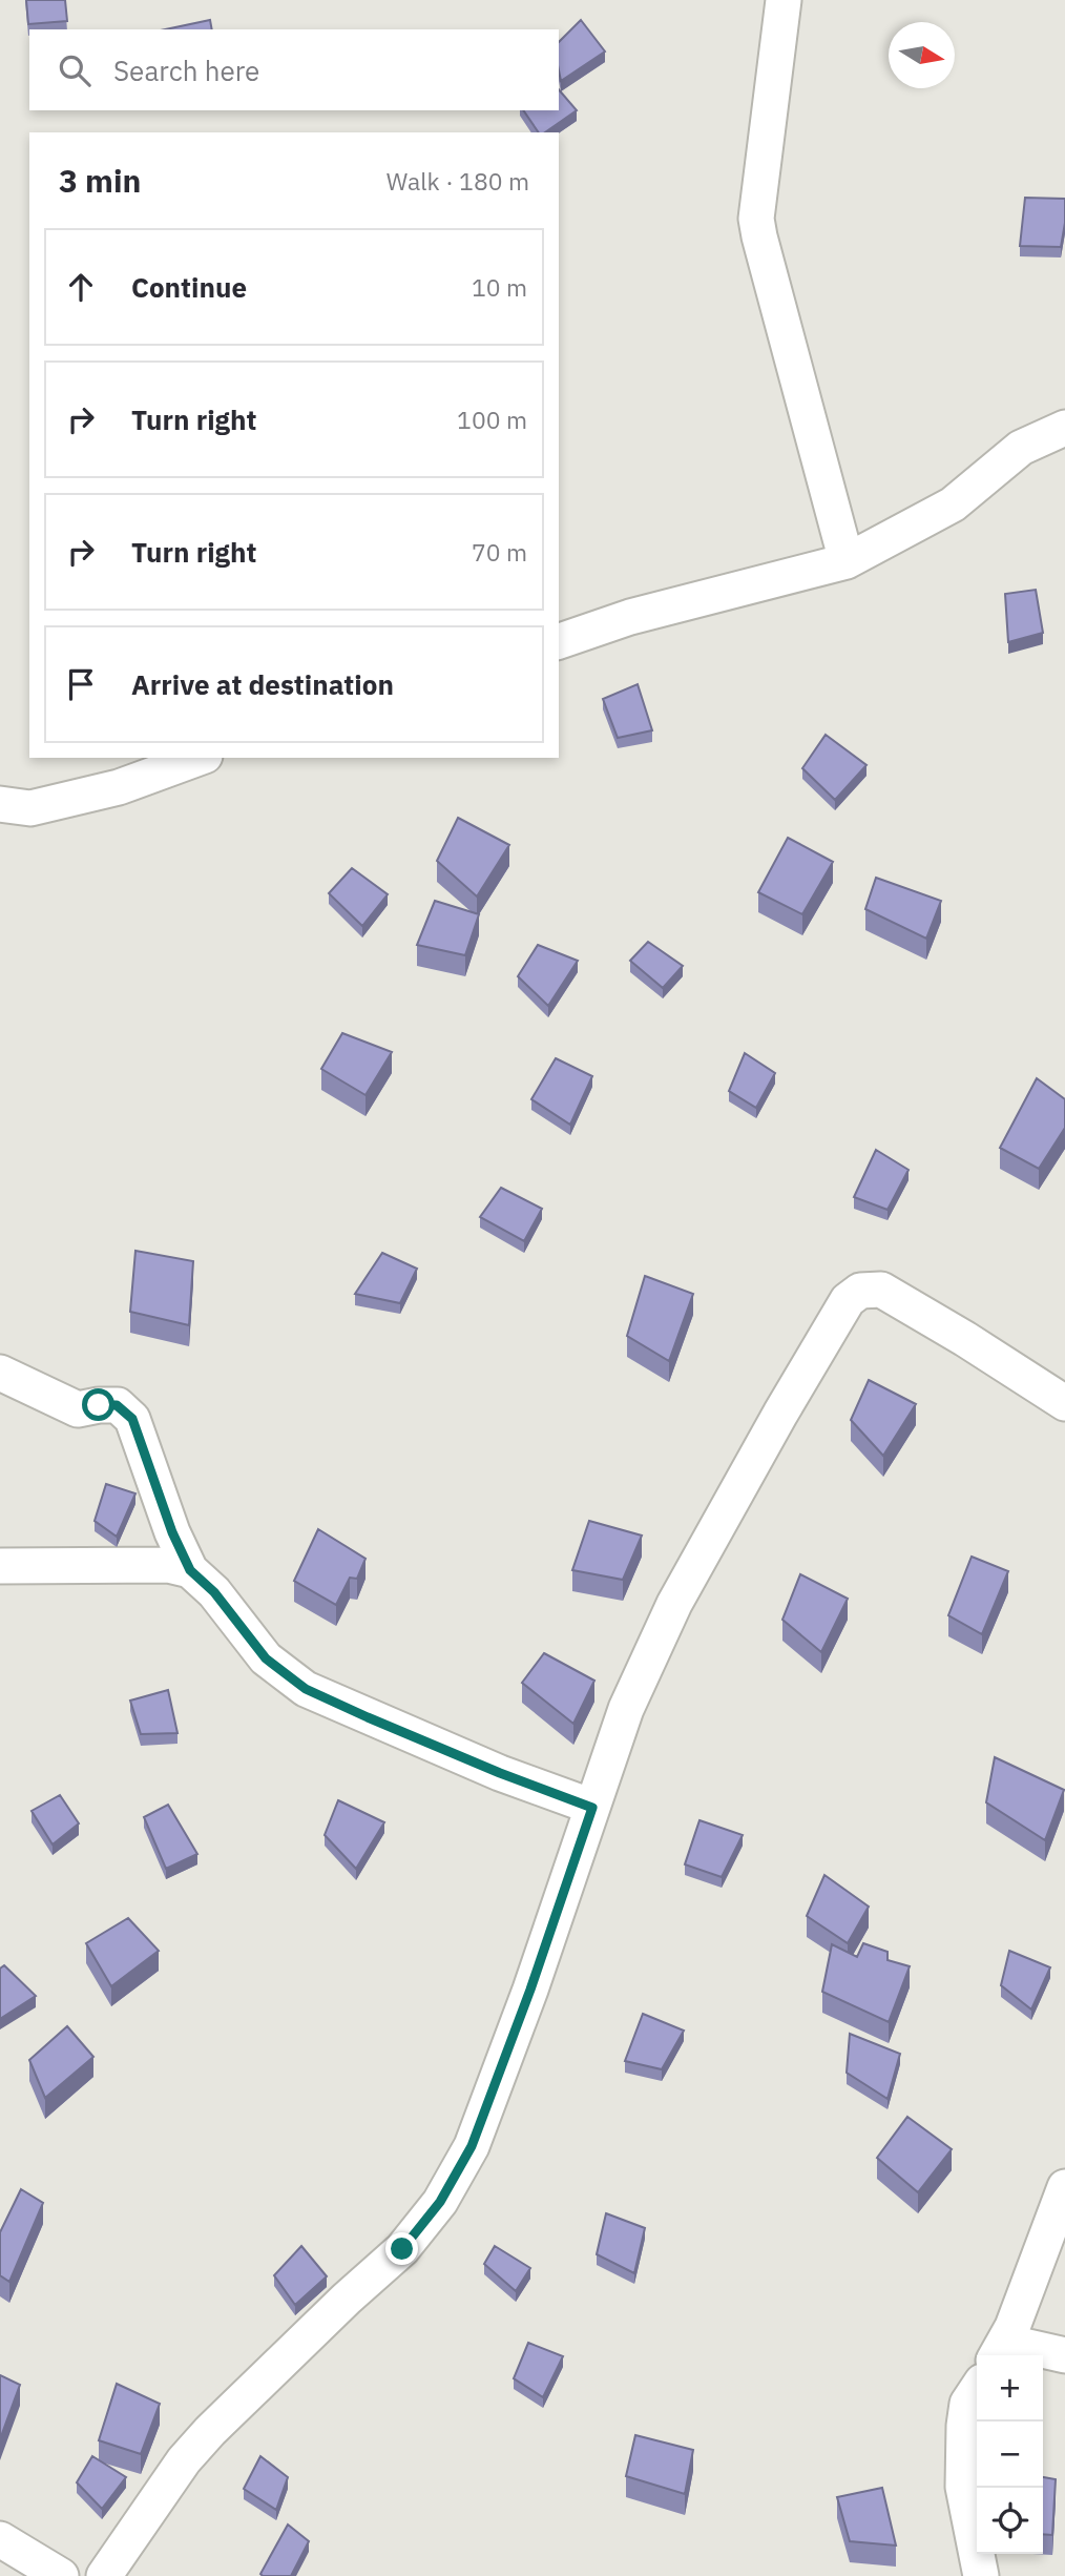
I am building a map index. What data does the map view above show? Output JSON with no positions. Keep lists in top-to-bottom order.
{
  "north": "right",
  "page": {
    "search": "Search here",
    "heading": ["3 min", "Walk · 180 m"],
    "list": [
      ["Continue", "10 m"],
      ["Turn right", "100 m"],
      ["Turn right", "70 m"],
      "Arrive at destination"
    ],
    "map_buttons": ["+", "−"]
  }
}
